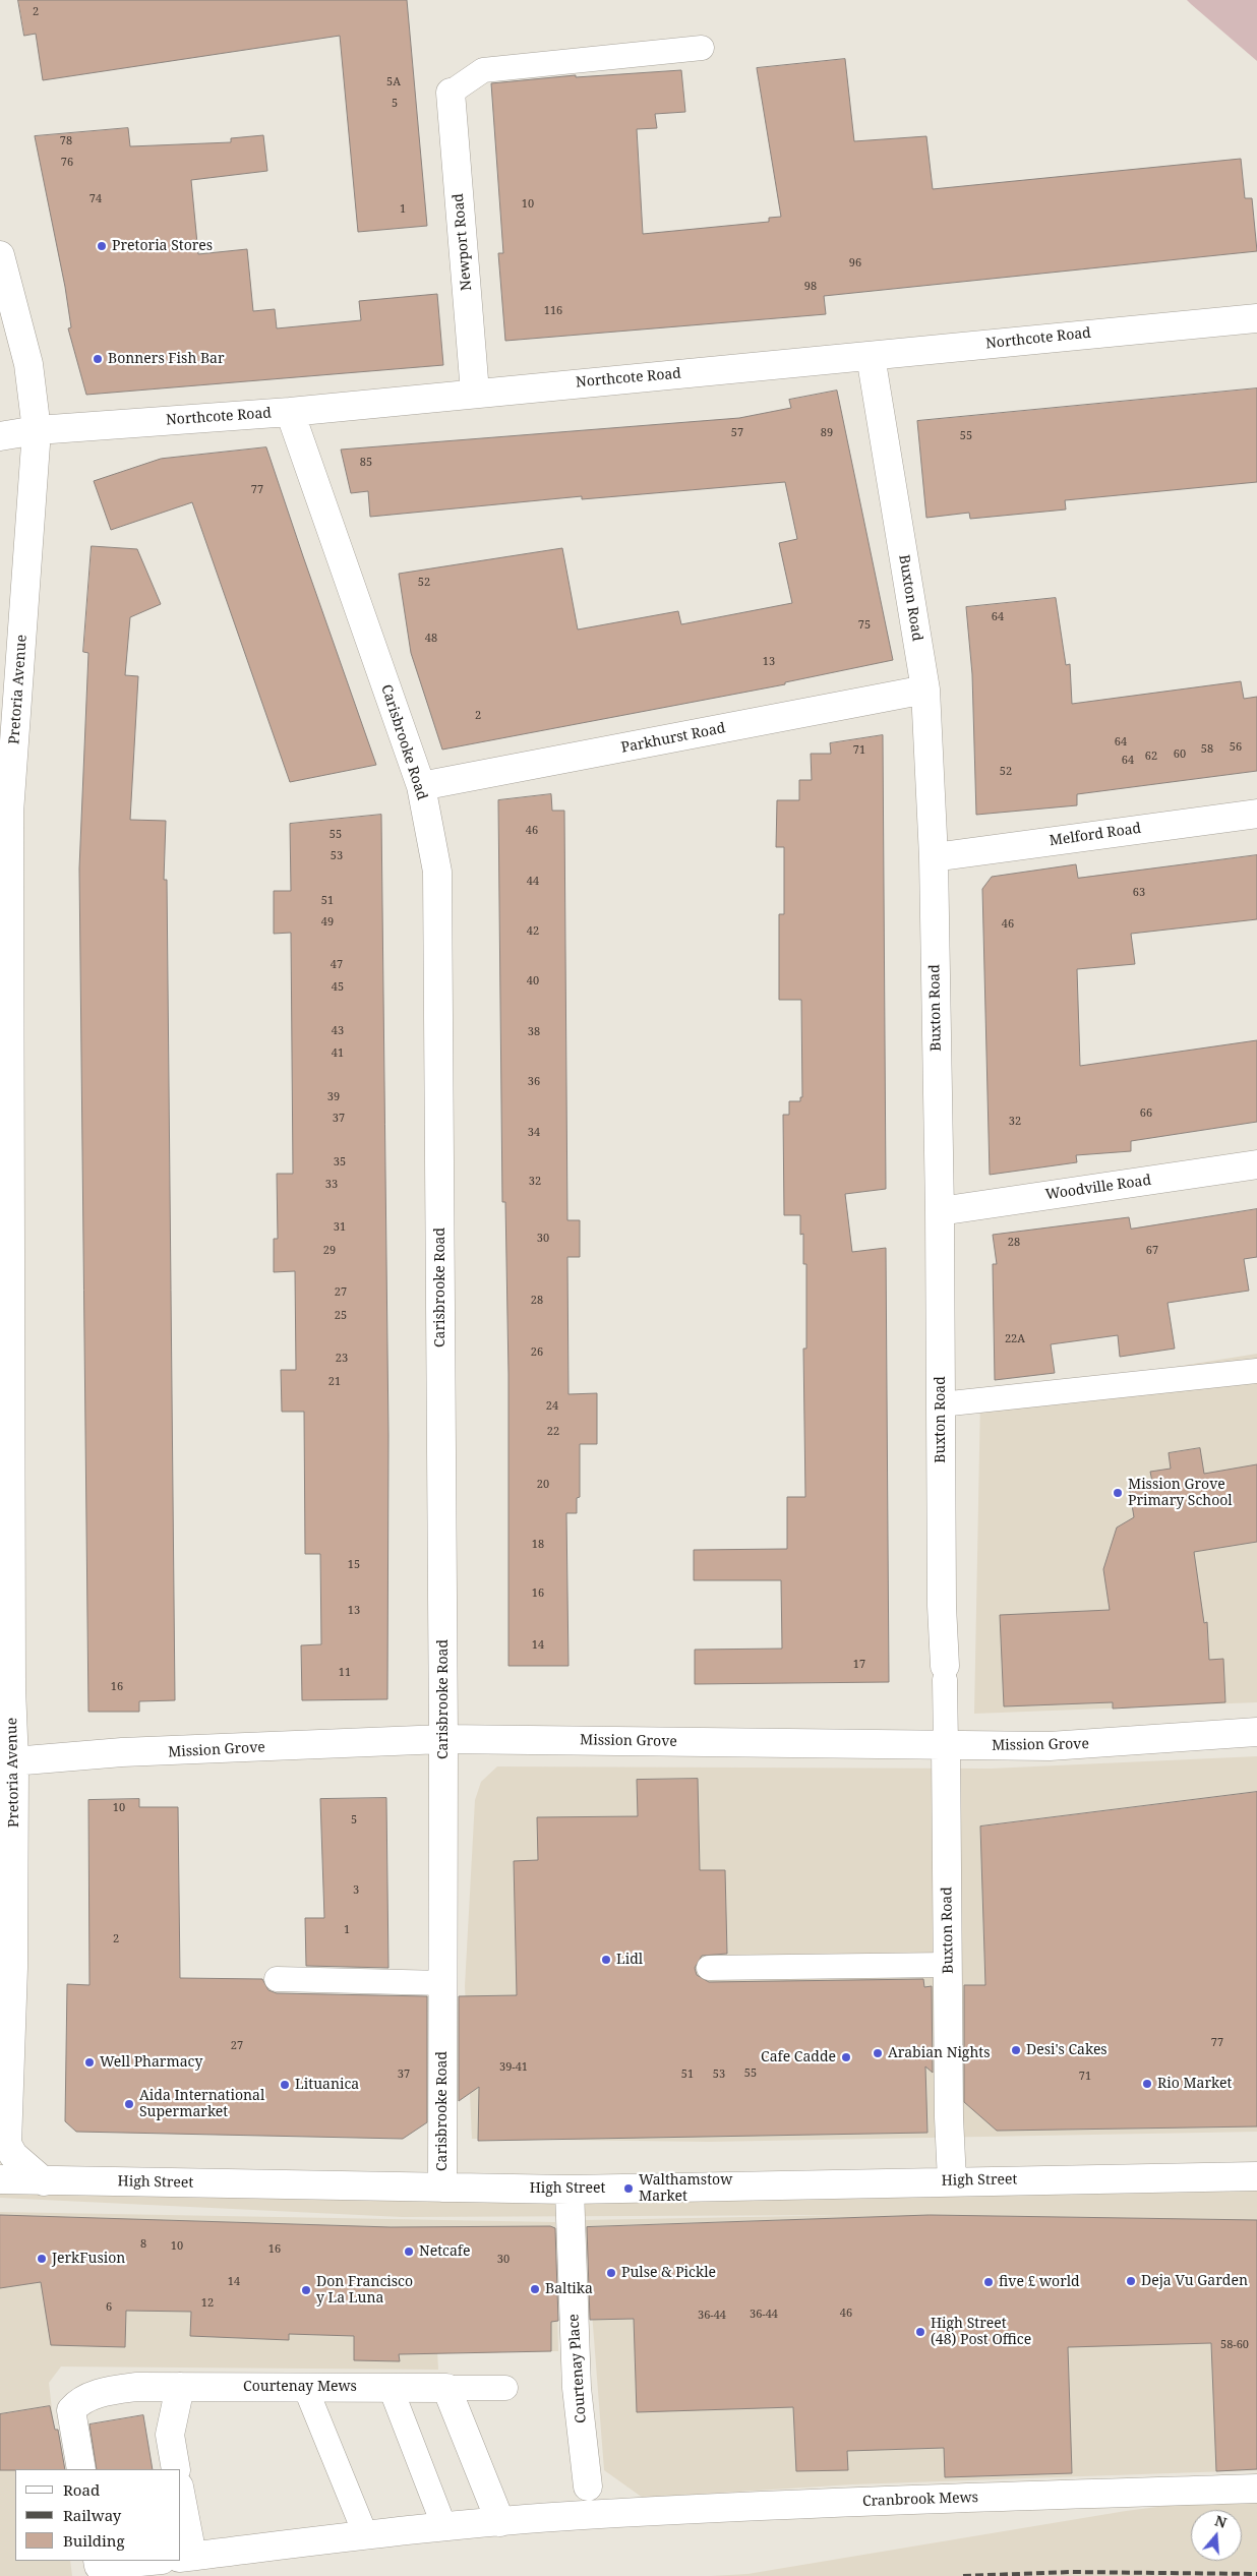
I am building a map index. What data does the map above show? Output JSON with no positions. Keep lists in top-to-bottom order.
{
  "streets": {
    "street": [
      "Newport Road",
      "Northcote Road",
      "Buxton Road",
      "Pretoria Avenue",
      "Parkhurst Road",
      "Carisbrooke Road",
      "Melford Road",
      "Woodville Road",
      "Mission Grove",
      "High Street",
      "Courtenay Place",
      "Courtenay Mews",
      "Cranbrook Mews"
    ]
  },
  "crossings": [
    ["Newport Road", "Northcote Road"],
    ["Northcote Road", "Buxton Road"],
    ["Northcote Road", "Pretoria Avenue"],
    ["Northcote Road", "Carisbrooke Road"],
    ["Buxton Road", "Parkhurst Road"],
    ["Buxton Road", "Melford Road"],
    ["Buxton Road", "Woodville Road"],
    ["Buxton Road", "Mission Grove"],
    ["Buxton Road", "High Street"],
    ["Pretoria Avenue", "Mission Grove"],
    ["Pretoria Avenue", "High Street"],
    ["Parkhurst Road", "Carisbrooke Road"],
    ["Carisbrooke Road", "Mission Grove"],
    ["Carisbrooke Road", "High Street"],
    ["High Street", "Courtenay Place"]
  ],
  "places": [
    "Pretoria Stores",
    "Bonners Fish Bar",
    "Mission Grove Primary School",
    "Lidl",
    "Desi's Cakes",
    "Arabian Nights",
    "Cafe Cadde",
    "Well Pharmacy",
    "Rio Market",
    "Lituanica",
    "Aida International Supermarket",
    "Walthamstow Market",
    "Netcafe",
    "JerkFusion",
    "Pulse & Pickle",
    "Deja Vu Garden",
    "five £ world",
    "Baltika",
    "Don Francisco y La Luna",
    "High Street (48) Post Office"
  ],
  "house_numbers": [
    "2",
    "5A",
    "5",
    "78",
    "76",
    "74",
    "10",
    "1",
    "96",
    "98",
    "116",
    "57",
    "89",
    "55",
    "85",
    "77",
    "52",
    "64",
    "75",
    "48",
    "13",
    "2",
    "64",
    "56",
    "58",
    "71",
    "60",
    "62",
    "64",
    "52",
    "46",
    "55",
    "53",
    "44",
    "63",
    "51",
    "49",
    "46",
    "42",
    "47",
    "40",
    "45",
    "43",
    "38",
    "41",
    "36",
    "39",
    "66",
    "37",
    "32",
    "34",
    "35",
    "32",
    "33",
    "31",
    "30",
    "28",
    "29",
    "67",
    "27",
    "28",
    "25",
    "22A",
    "26",
    "23",
    "21",
    "24",
    "22",
    "20",
    "18",
    "15",
    "16",
    "13",
    "14",
    "17",
    "11",
    "16",
    "10",
    "5",
    "3",
    "1",
    "2",
    "77",
    "27",
    "39-41",
    "55",
    "37",
    "51",
    "53",
    "71",
    "8",
    "10",
    "16",
    "30",
    "14",
    "12",
    "6",
    "46",
    "36-44",
    "36-44",
    "58-60"
  ],
  "legend": ["Road", "Railway", "Building"],
  "north": "top"
}
